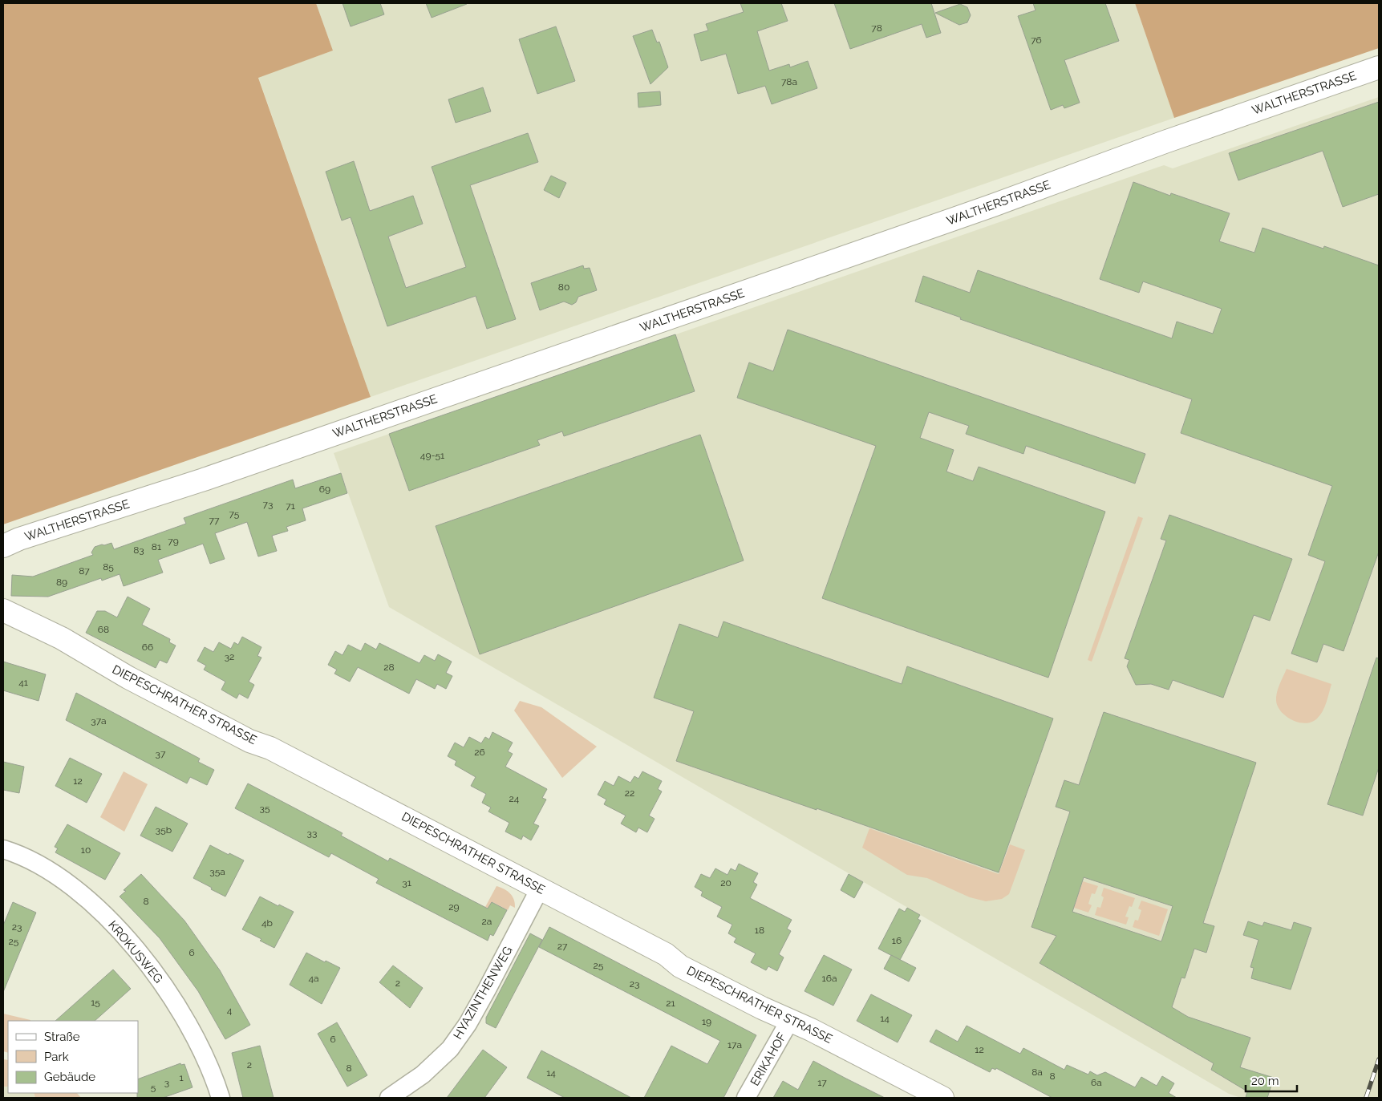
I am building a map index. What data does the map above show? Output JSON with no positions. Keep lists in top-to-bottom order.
{
  "streets": {
    "street": [
      "WALTHERSTRASSE",
      "DIEPESCHRATHER STRASSE",
      "KROKUSWEG",
      "HYAZINTHENWEG",
      "ERIKAHOF"
    ]
  },
  "crossings": [
    ["DIEPESCHRATHER STRASSE", "HYAZINTHENWEG"],
    ["DIEPESCHRATHER STRASSE", "ERIKAHOF"]
  ],
  "house_numbers": [
    "78",
    "76",
    "78a",
    "80",
    "49-51",
    "69",
    "73",
    "71",
    "75",
    "77",
    "79",
    "81",
    "83",
    "85",
    "87",
    "89",
    "68",
    "66",
    "32",
    "28",
    "41",
    "37a",
    "26",
    "37",
    "12",
    "22",
    "24",
    "35",
    "35b",
    "33",
    "10",
    "35a",
    "31",
    "20",
    "8",
    "29",
    "2a",
    "4b",
    "23",
    "18",
    "16",
    "25",
    "27",
    "6",
    "25",
    "4a",
    "16a",
    "2",
    "23",
    "15",
    "21",
    "4",
    "14",
    "19",
    "6",
    "17a",
    "12",
    "2",
    "8",
    "8a",
    "14",
    "8",
    "1",
    "3",
    "17",
    "6a",
    "5"
  ],
  "legend": ["Straße", "Park", "Gebäude"],
  "scale_bar": "20 m"
}
